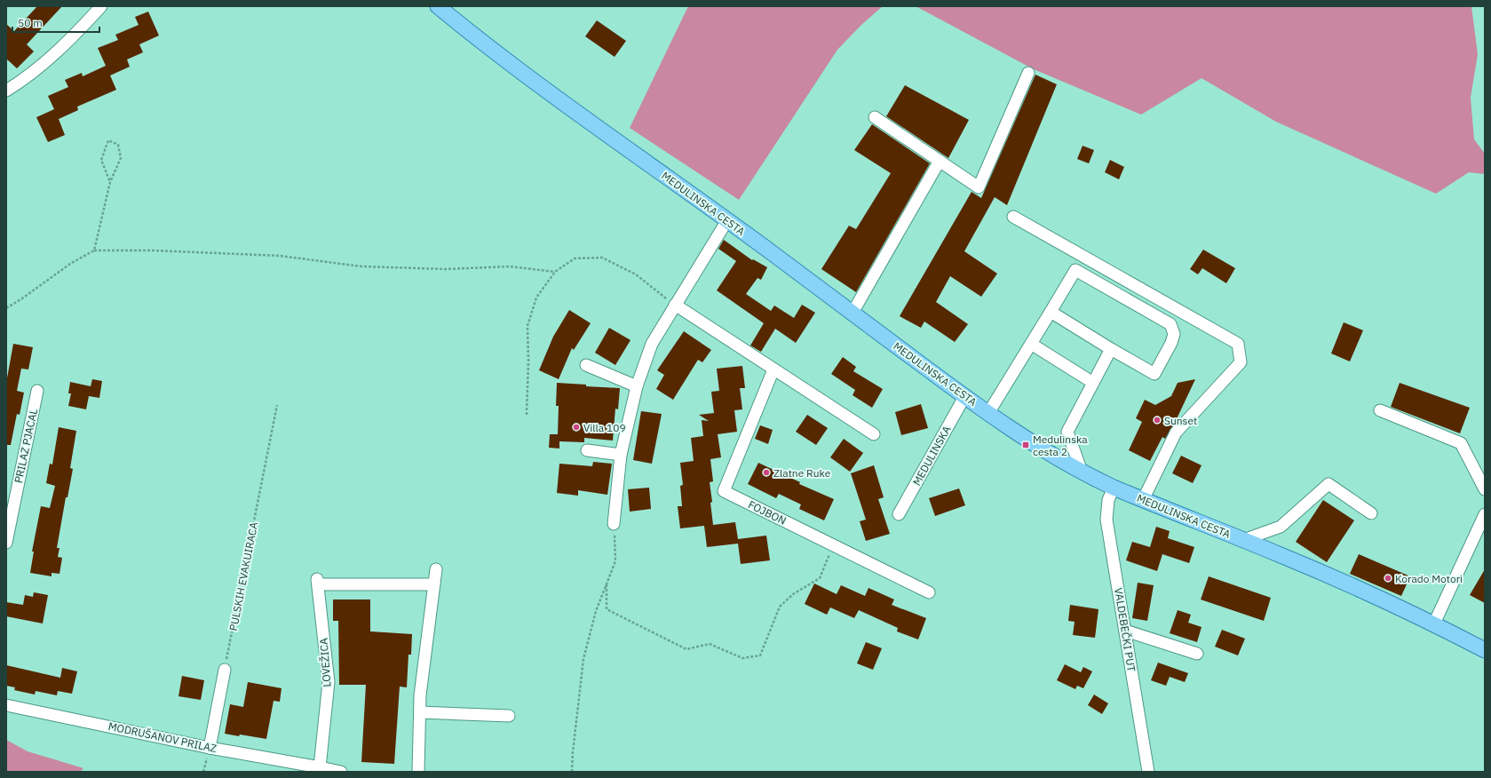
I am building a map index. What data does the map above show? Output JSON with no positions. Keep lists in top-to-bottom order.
{
  "streets": {
    "main road": ["MEDULINSKA CESTA"],
    "street": [
      "PRILAZ PJACAL",
      "MEDULINSKA",
      "FOJBON",
      "VALDEBEČKI PUT",
      "LOVEŽICA",
      "MODRUŠANOV PRILAZ"
    ],
    "path": ["PULSKIH EVAKUIRACA"]
  },
  "crossings": [
    ["MEDULINSKA CESTA", "MEDULINSKA"],
    ["MEDULINSKA CESTA", "VALDEBEČKI PUT"],
    ["LOVEŽICA", "MODRUŠANOV PRILAZ"]
  ],
  "places": {
    "other": [
      "Sunset",
      "Villa 109",
      "Zlatne Ruke",
      "Korado Motori"
    ],
    "transit": ["Medulinska cesta 2"]
  },
  "scale_bar": "50 m"
}
